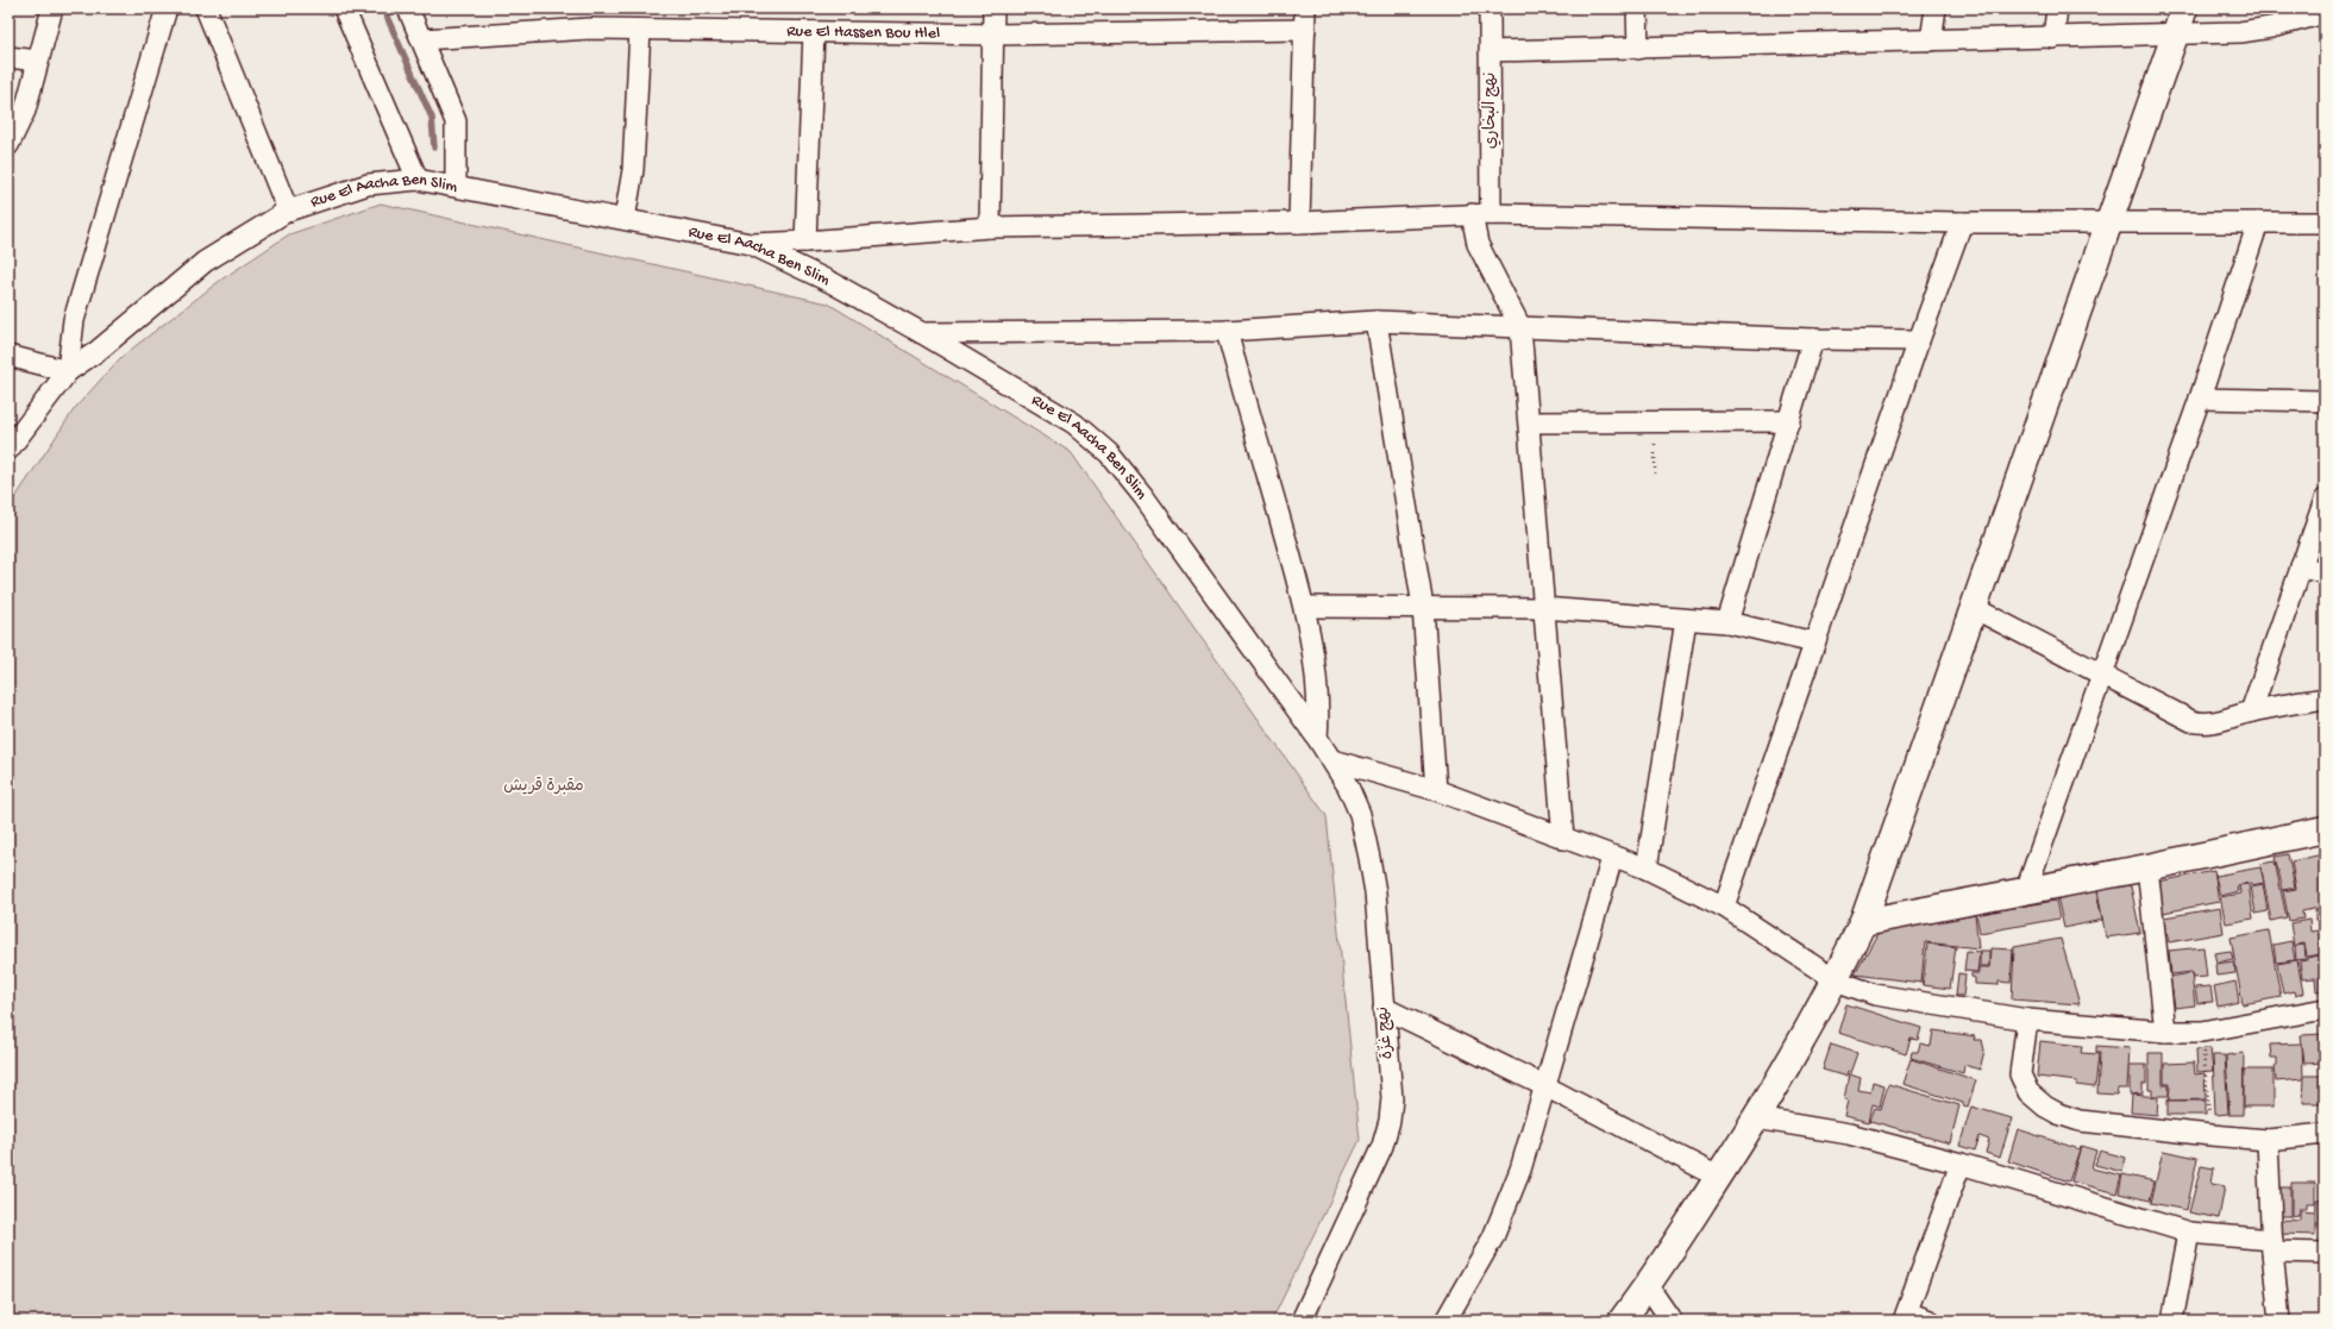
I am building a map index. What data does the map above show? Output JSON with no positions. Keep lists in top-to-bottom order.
{
  "streets": {
    "street": [
      "Rue El Hassen Bou Hlel",
      "نهج البخاري",
      "Rue El Aacha Ben Slim",
      "نهج غزّة"
    ]
  },
  "crossings": [
    ["Rue El Aacha Ben Slim", "نهج غزّة"]
  ],
  "parks": ["مقبرة قريش"]
}
